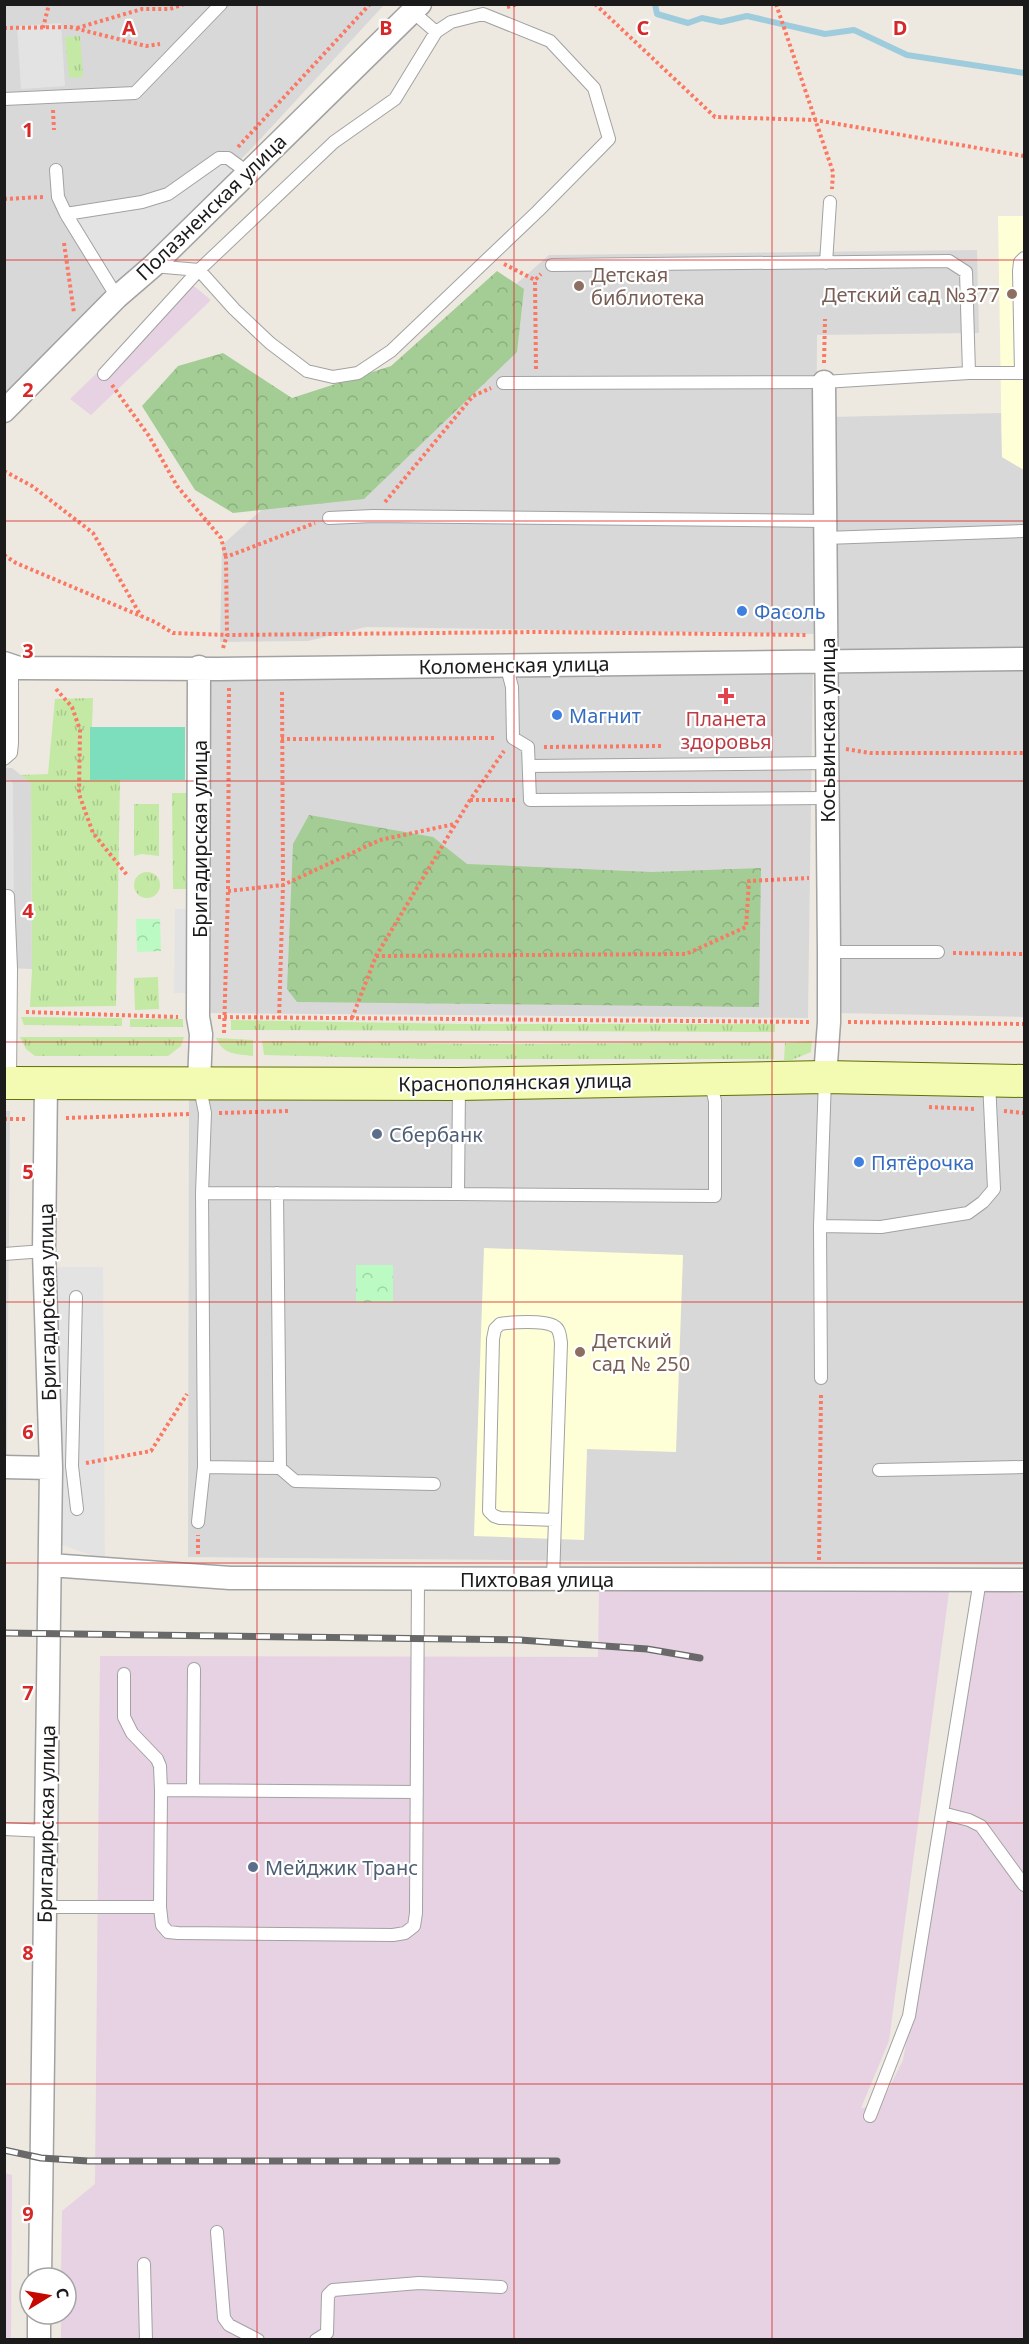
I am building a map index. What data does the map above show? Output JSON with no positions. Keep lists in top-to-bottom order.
{
  "streets": {
    "main road": ["Краснополянская улица"],
    "street": [
      "Полазненская улица",
      "Коломенская улица",
      "Косьвинская улица",
      "Бригадирская улица",
      "Пихтовая улица"
    ]
  },
  "crossings": [
    ["Коломенская улица", "Косьвинская улица"],
    ["Коломенская улица", "Бригадирская улица"],
    ["Косьвинская улица", "Краснополянская улица"],
    ["Бригадирская улица", "Краснополянская улица"],
    ["Бригадирская улица", "Пихтовая улица"]
  ],
  "places": {
    "other": [
      "Детская библиотека",
      "Детский сад №377",
      "Фасоль",
      "Магнит",
      "Сбербанк",
      "Пятёрочка",
      "Детский сад № 250",
      "Мейджик Транс"
    ],
    "health": ["Планета здоровья"]
  },
  "north": "right",
  "grid": {
    "columns": [
      "A",
      "B",
      "C",
      "D"
    ],
    "rows": [
      "1",
      "2",
      "3",
      "4",
      "5",
      "6",
      "7",
      "8",
      "9"
    ]
  }
}
